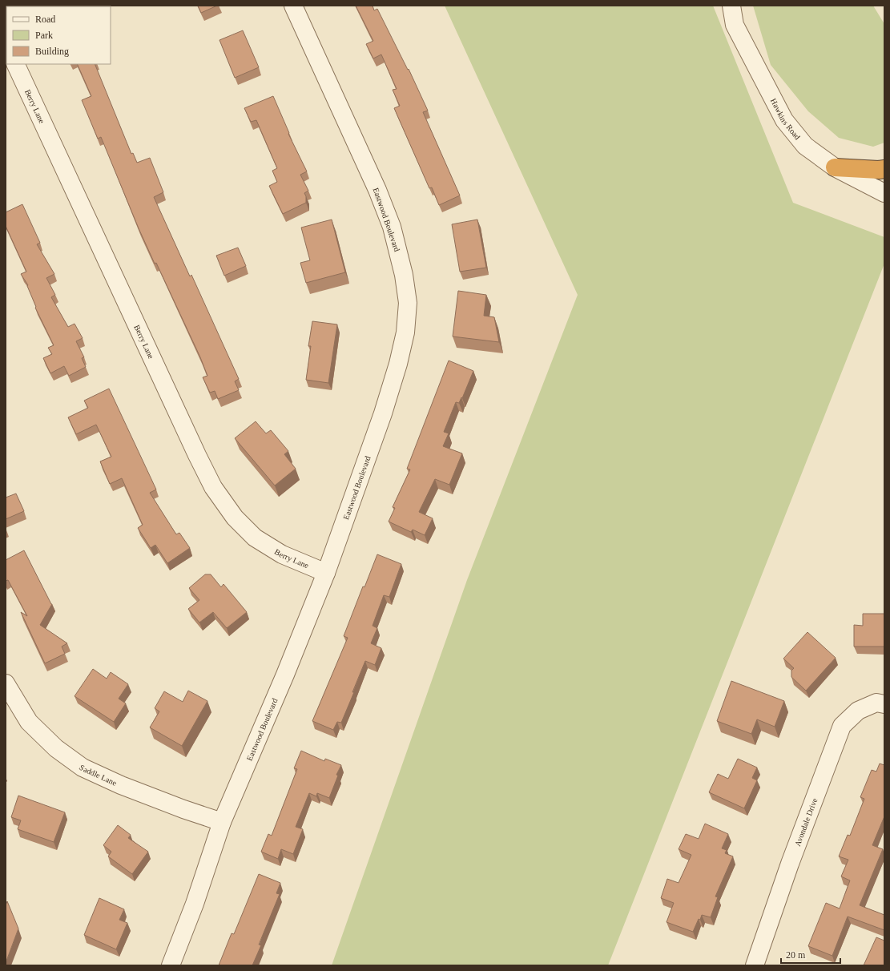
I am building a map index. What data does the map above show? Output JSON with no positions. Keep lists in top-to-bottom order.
{
  "streets": {
    "street": [
      "Berry Lane",
      "Hawkins Road",
      "Eastwood Boulevard",
      "Saddle Lane",
      "Avondale Drive"
    ]
  },
  "crossings": [
    ["Berry Lane", "Eastwood Boulevard"],
    ["Eastwood Boulevard", "Saddle Lane"]
  ],
  "legend": ["Road", "Park", "Building"],
  "scale_bar": "20 m"
}
